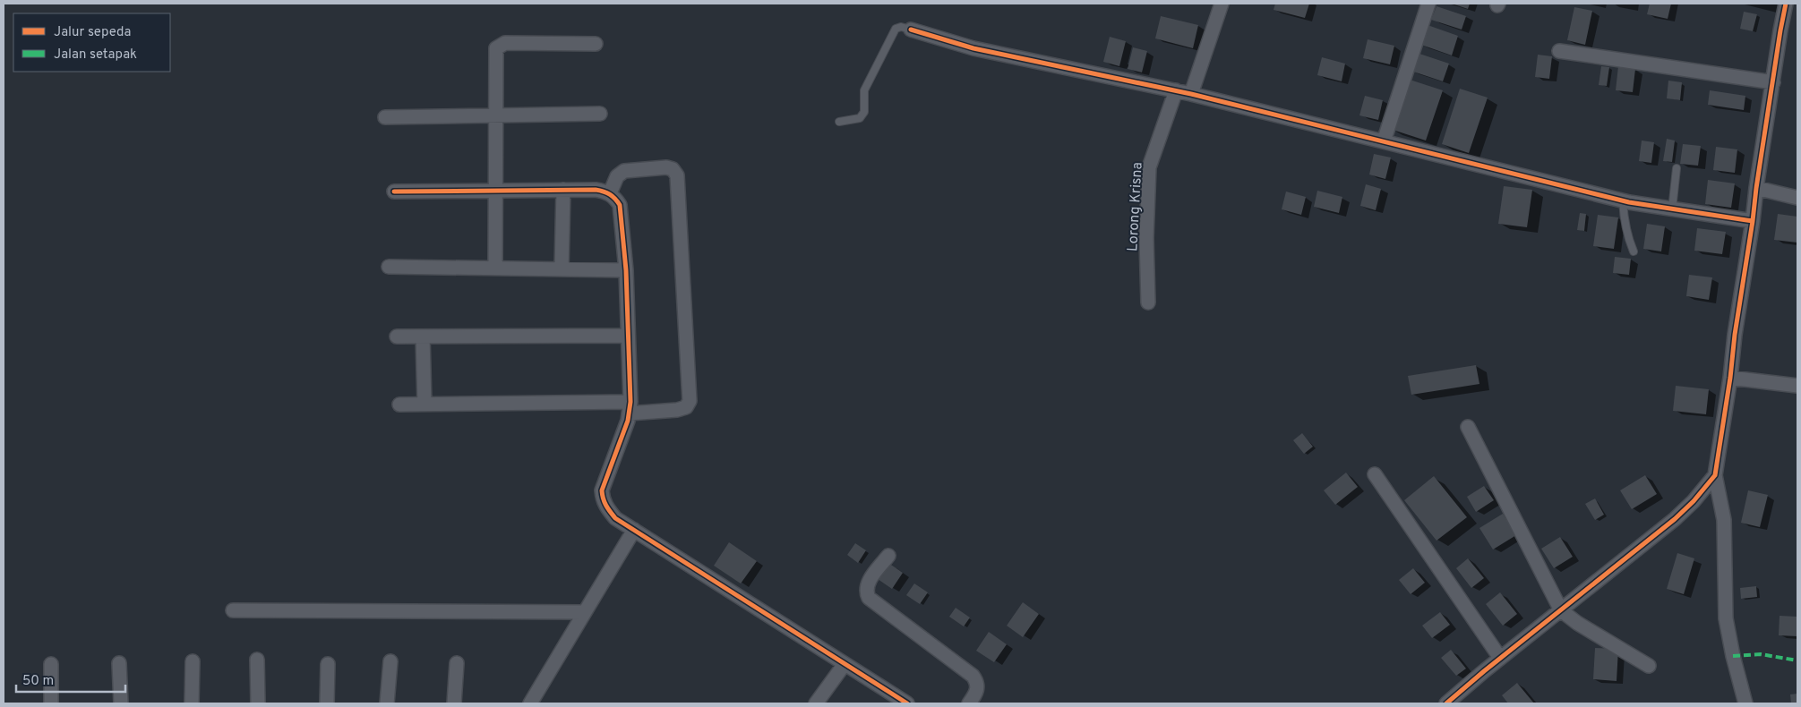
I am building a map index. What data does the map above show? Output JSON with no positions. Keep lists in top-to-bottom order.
{
  "streets": {
    "street": ["Lorong Krisna"]
  },
  "legend": ["Jalur sepeda", "Jalan setapak"],
  "scale_bar": "50 m"
}
